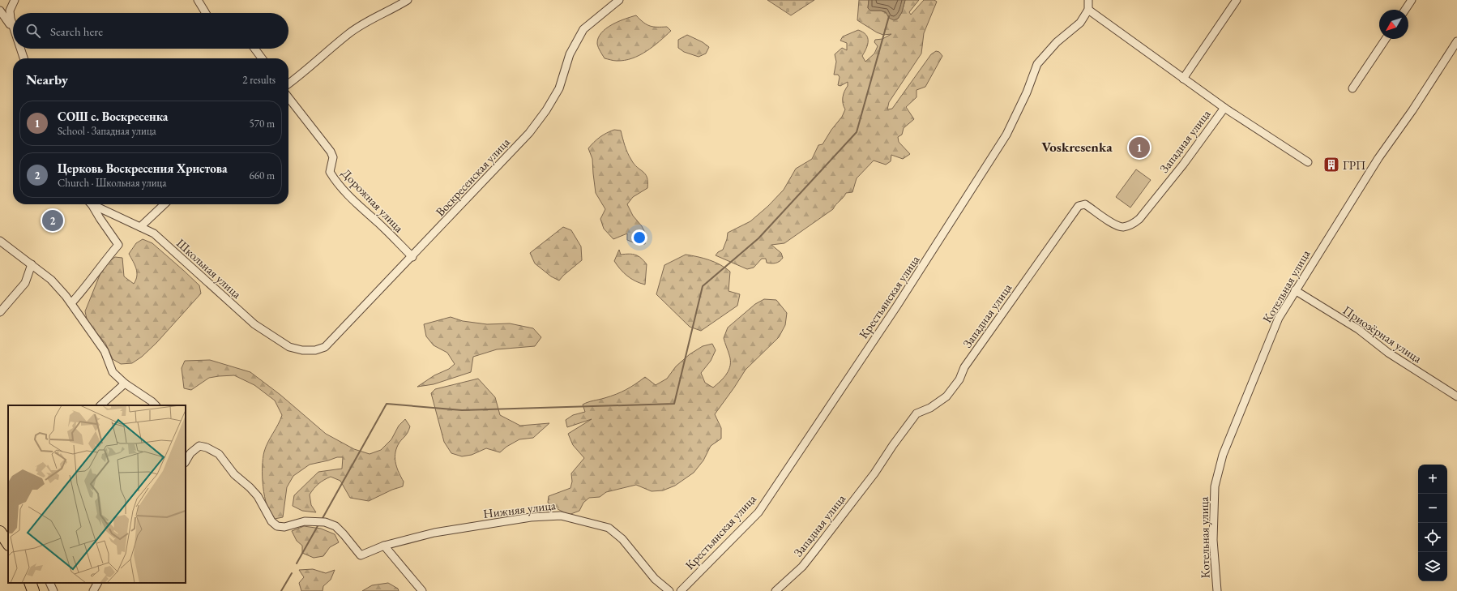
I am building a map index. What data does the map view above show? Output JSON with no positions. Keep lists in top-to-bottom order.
{
  "streets": {
    "street": [
      "Западная улица",
      "Воскресенская улица",
      "Дорожная улица",
      "Школьная улица",
      "Котельная улица",
      "Крестьянская улица",
      "Приозёрная улица",
      "Нижняя улица"
    ]
  },
  "crossings": [
    ["Воскресенская улица", "Дорожная улица"],
    ["Воскресенская улица", "Школьная улица"],
    ["Котельная улица", "Приозёрная улица"]
  ],
  "districts": ["Voskresenka"],
  "places": {
    "building": ["ГРП"]
  },
  "north": "bottom left",
  "page": {
    "search": "Search here",
    "heading": ["Nearby", "2 results"],
    "list": [
      {
        "mark": "1",
        "name": "СОШ с. Воскресенка",
        "note": "School · Западная улица",
        "value": "570 m"
      },
      {
        "mark": "2",
        "name": "Церковь Воскресения Христова",
        "note": "Church · Школьная улица",
        "value": "660 m"
      }
    ],
    "pins": ["1", "2"],
    "map_buttons": ["+", "−"]
  }
}
